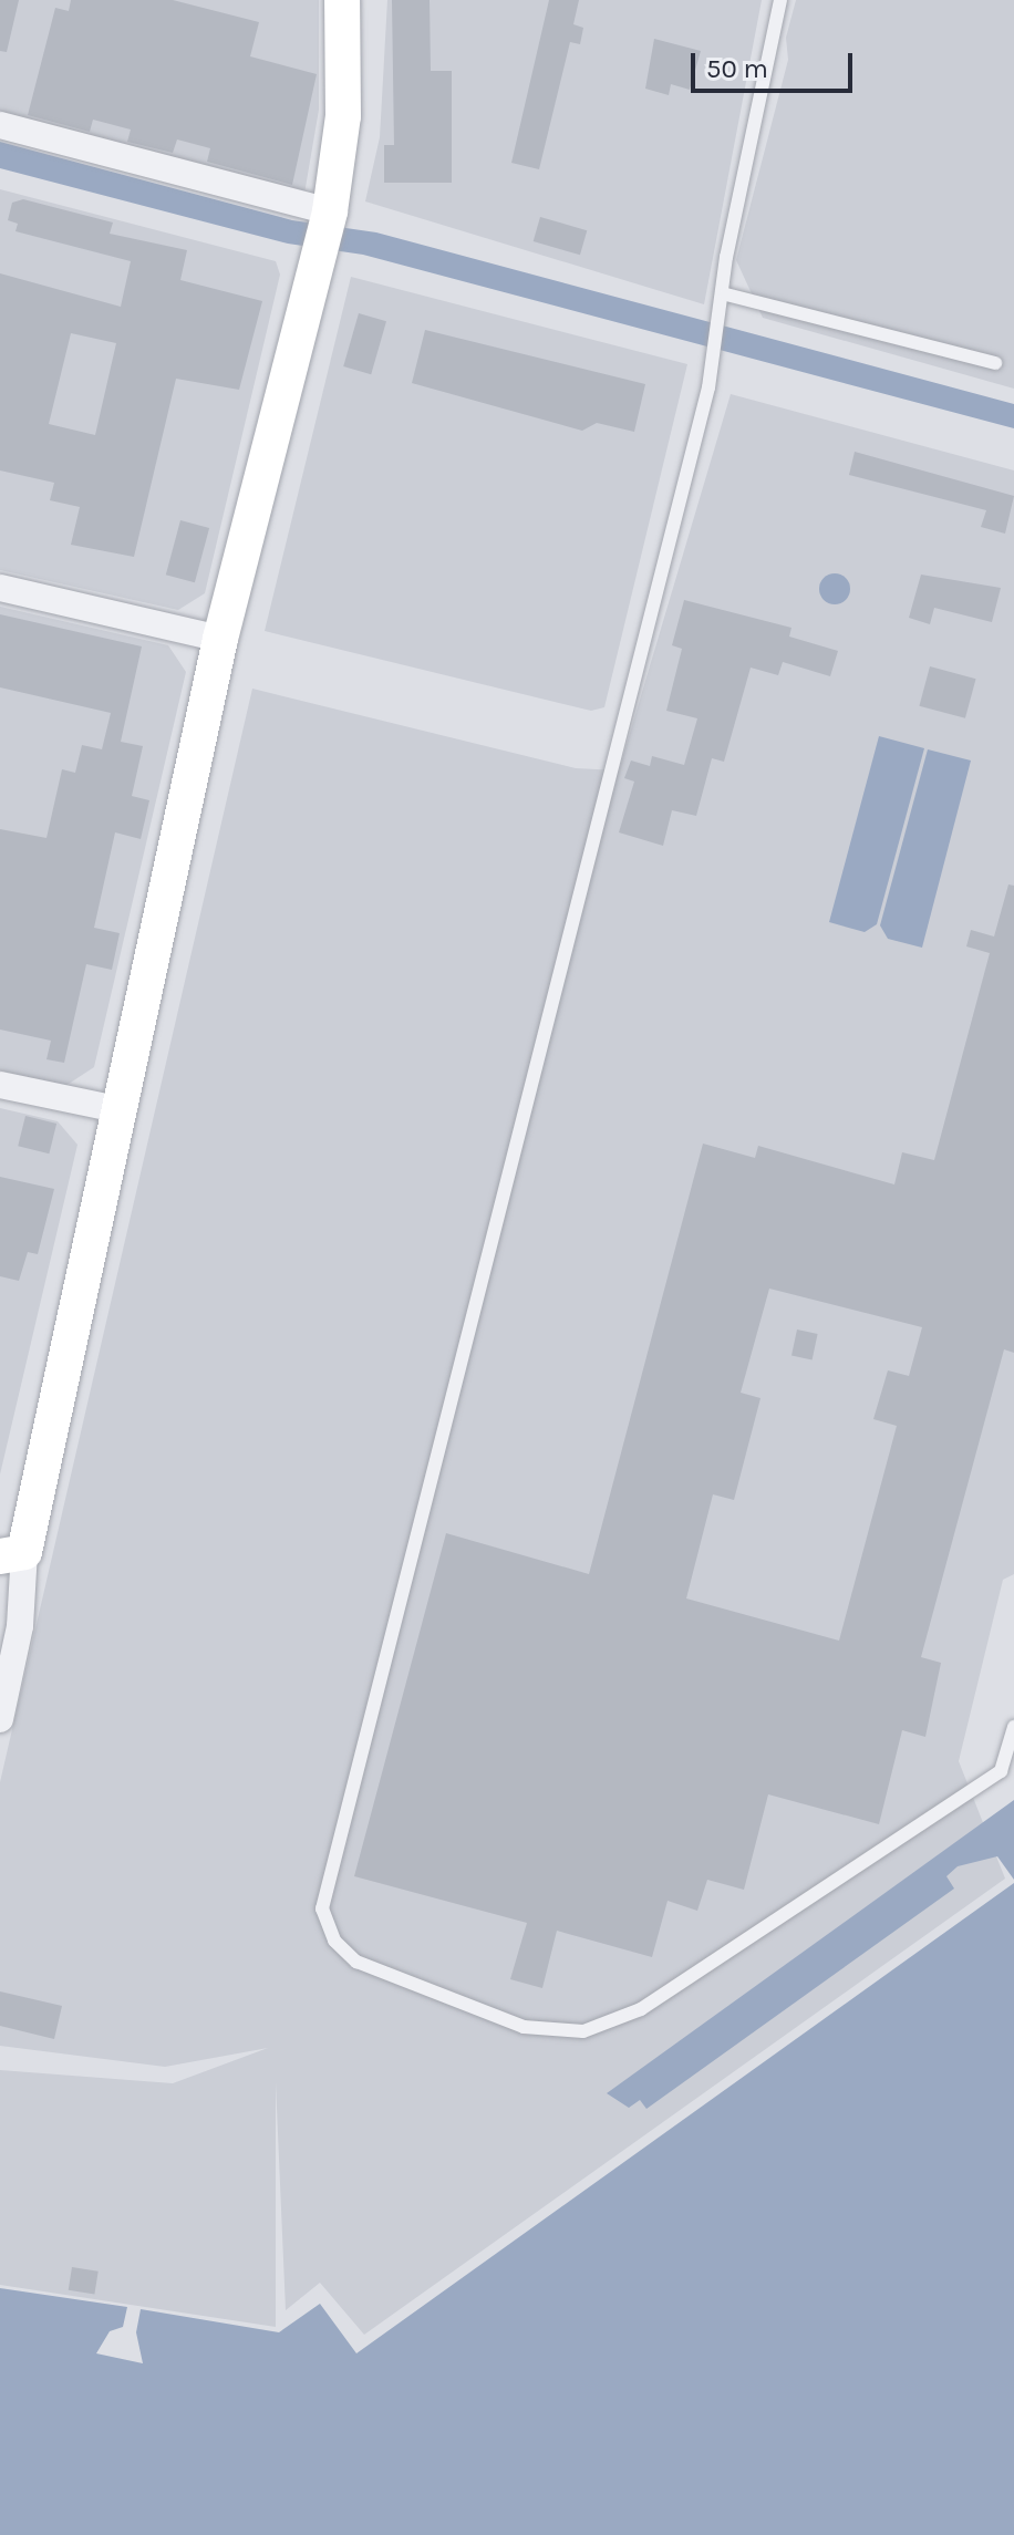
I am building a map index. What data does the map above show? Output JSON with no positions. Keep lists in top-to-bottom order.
{
  "scale_bar": "50 m"
}
